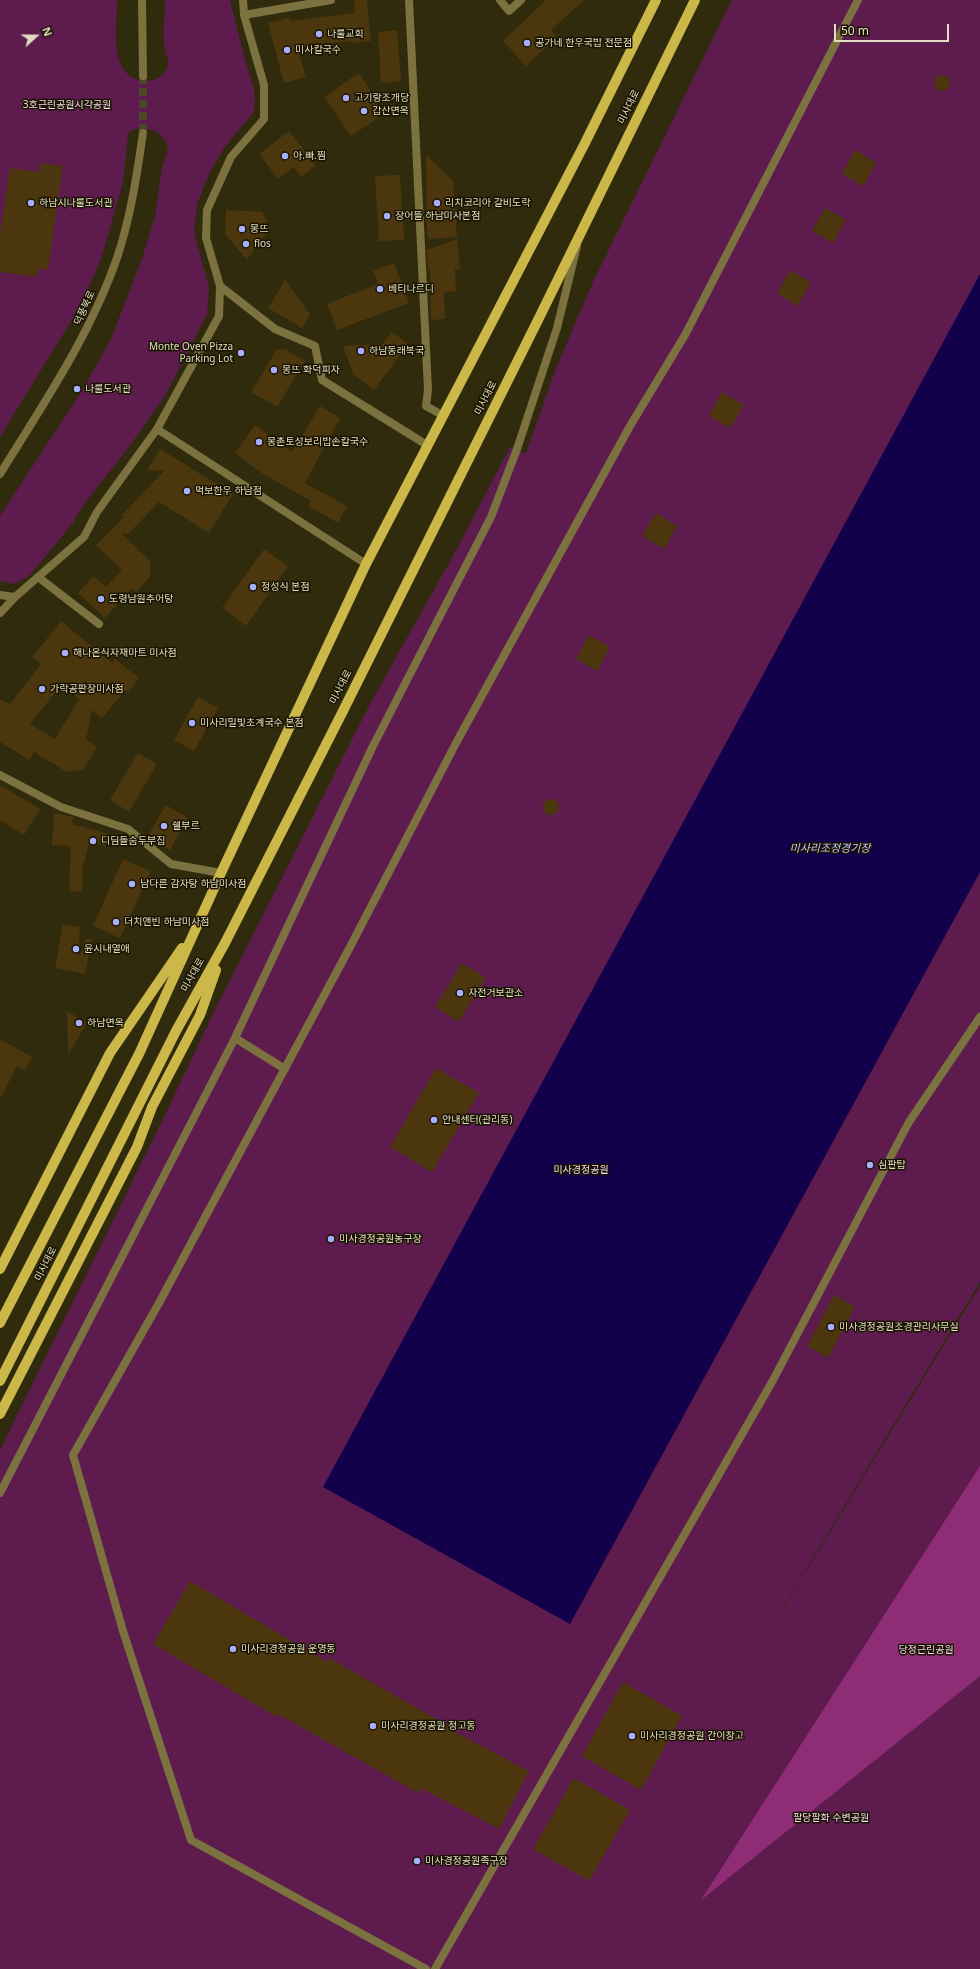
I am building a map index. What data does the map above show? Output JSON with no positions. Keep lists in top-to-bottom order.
{
  "streets": {
    "main road": ["미사대로"],
    "street": ["덕풍북로"]
  },
  "water": ["미사리조정경기장"],
  "parks": [
    "3호근린공원시각공원",
    "미사경정공원",
    "당정근린공원",
    "팔당팔화 수변공원"
  ],
  "places": [
    "나룰교회",
    "공가네 한우국밥 전문점",
    "미사칼국수",
    "고기랑조개당",
    "갑산면옥",
    "아.빠.찜",
    "하남시나룰도서관",
    "리치코리아 갈비도락",
    "장어뜰 하남미사본점",
    "몽뜨",
    "flos",
    "베티나르디",
    "하남동래복국",
    "Monte Oven Pizza Parking Lot",
    "몽뜨 화덕피자",
    "나룰도서관",
    "몽촌토성보리밥손칼국수",
    "먹보한우 하남점",
    "정성식 본점",
    "도령남원추어탕",
    "해나온식자재마트 미사점",
    "가락공판장미사점",
    "미사리밀빛초계국수 본점",
    "쉘부르",
    "디딤돌숨두부집",
    "남다른 감자탕 하남미사점",
    "더치앤빈 하남미사점",
    "윤시내열애",
    "자전거보관소",
    "하남면옥",
    "안내센터(관리동)",
    "심판탑",
    "미사경정공원농구장",
    "미사경정공원조경관리사무실",
    "미사리경정공원 운영동",
    "미사리경정공원 정고동",
    "미사리경정공원 간이창고",
    "미사경정공원족구장"
  ],
  "scale_bar": "50 m",
  "north": "right"
}
